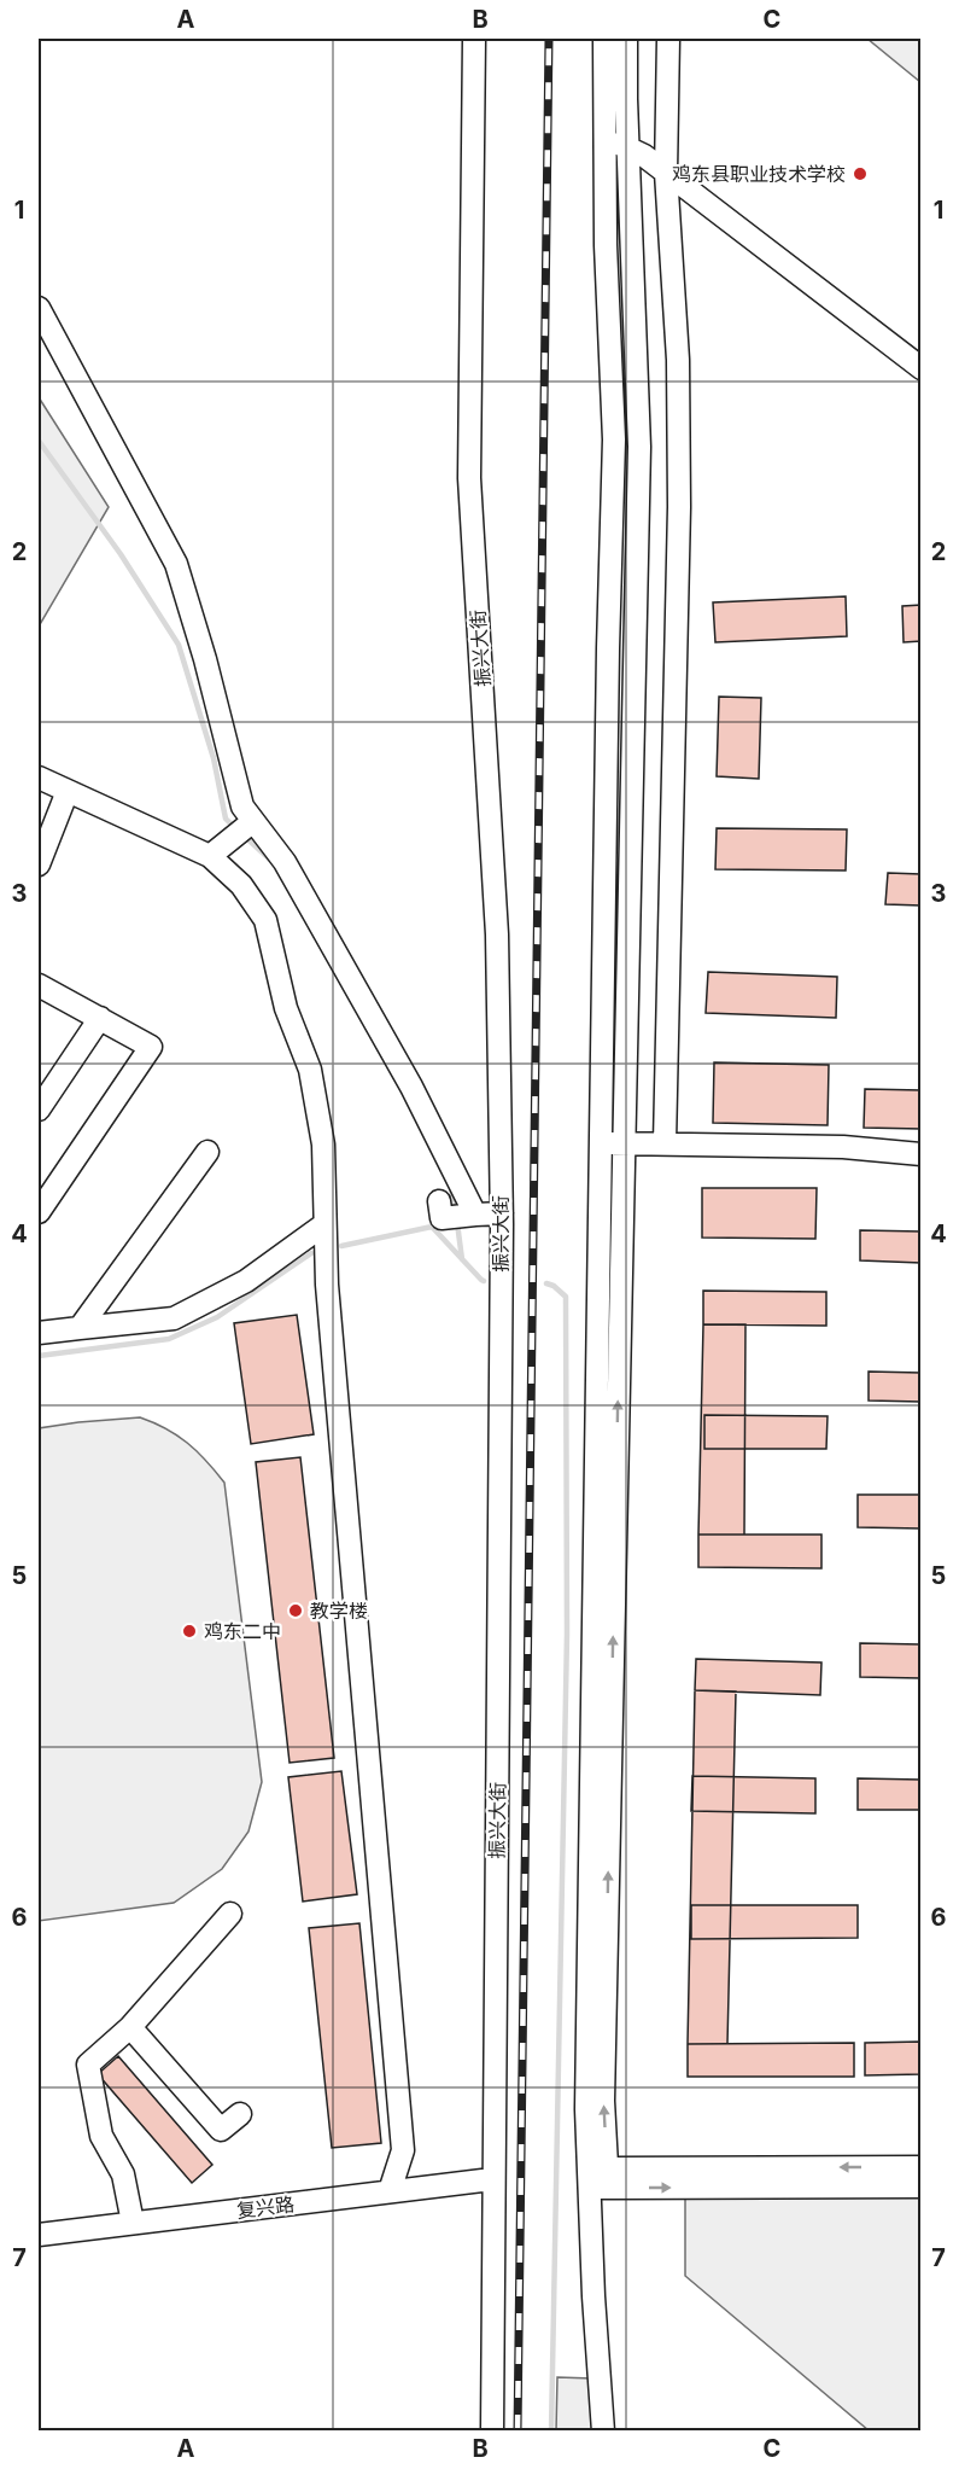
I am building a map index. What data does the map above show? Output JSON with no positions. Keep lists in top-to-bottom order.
{
  "streets": {
    "street": ["振兴大街", "复兴路"]
  },
  "crossings": [
    ["振兴大街", "复兴路"]
  ],
  "places": ["鸡东县职业技术学校", "教学楼", "鸡东二中"],
  "grid": {
    "columns": ["A", "B", "C"],
    "rows": [
      "1",
      "2",
      "3",
      "4",
      "5",
      "6",
      "7"
    ]
  }
}
